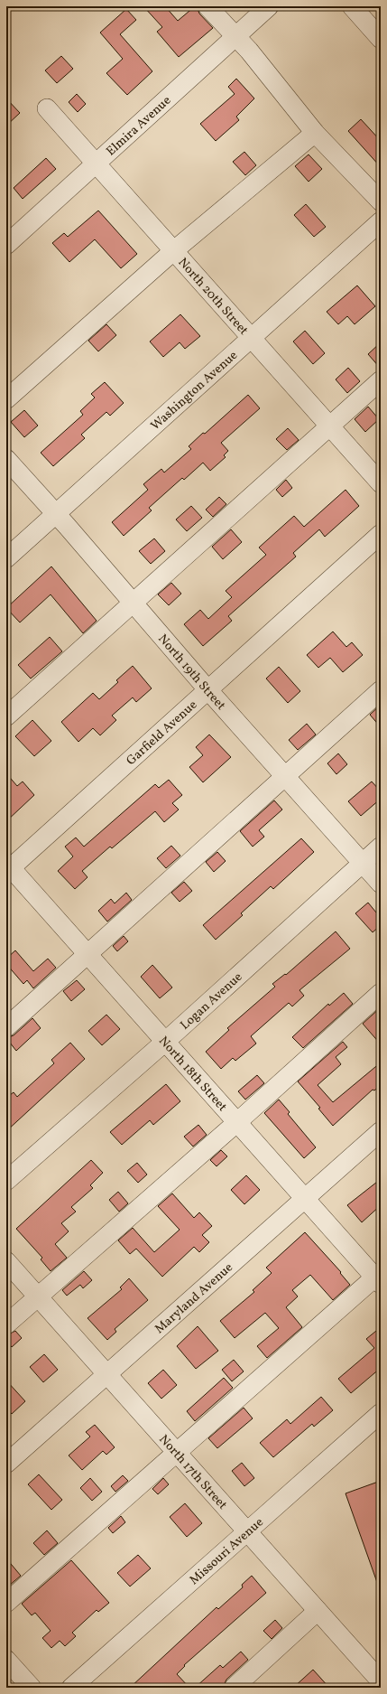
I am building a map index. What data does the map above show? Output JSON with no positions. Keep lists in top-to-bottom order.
{
  "streets": {
    "street": [
      "Elmira Avenue",
      "North 20th Street",
      "Washington Avenue",
      "North 19th Street",
      "Garfield Avenue",
      "Logan Avenue",
      "North 18th Street",
      "Maryland Avenue",
      "North 17th Street",
      "Missouri Avenue"
    ]
  },
  "crossings": [
    ["Elmira Avenue", "North 20th Street"],
    ["North 20th Street", "Washington Avenue"],
    ["Washington Avenue", "North 19th Street"],
    ["North 19th Street", "Garfield Avenue"],
    ["North 19th Street", "Logan Avenue"],
    ["Garfield Avenue", "North 18th Street"],
    ["Logan Avenue", "North 18th Street"],
    ["North 18th Street", "Maryland Avenue"],
    ["Maryland Avenue", "North 17th Street"],
    ["North 17th Street", "Missouri Avenue"]
  ]
}
